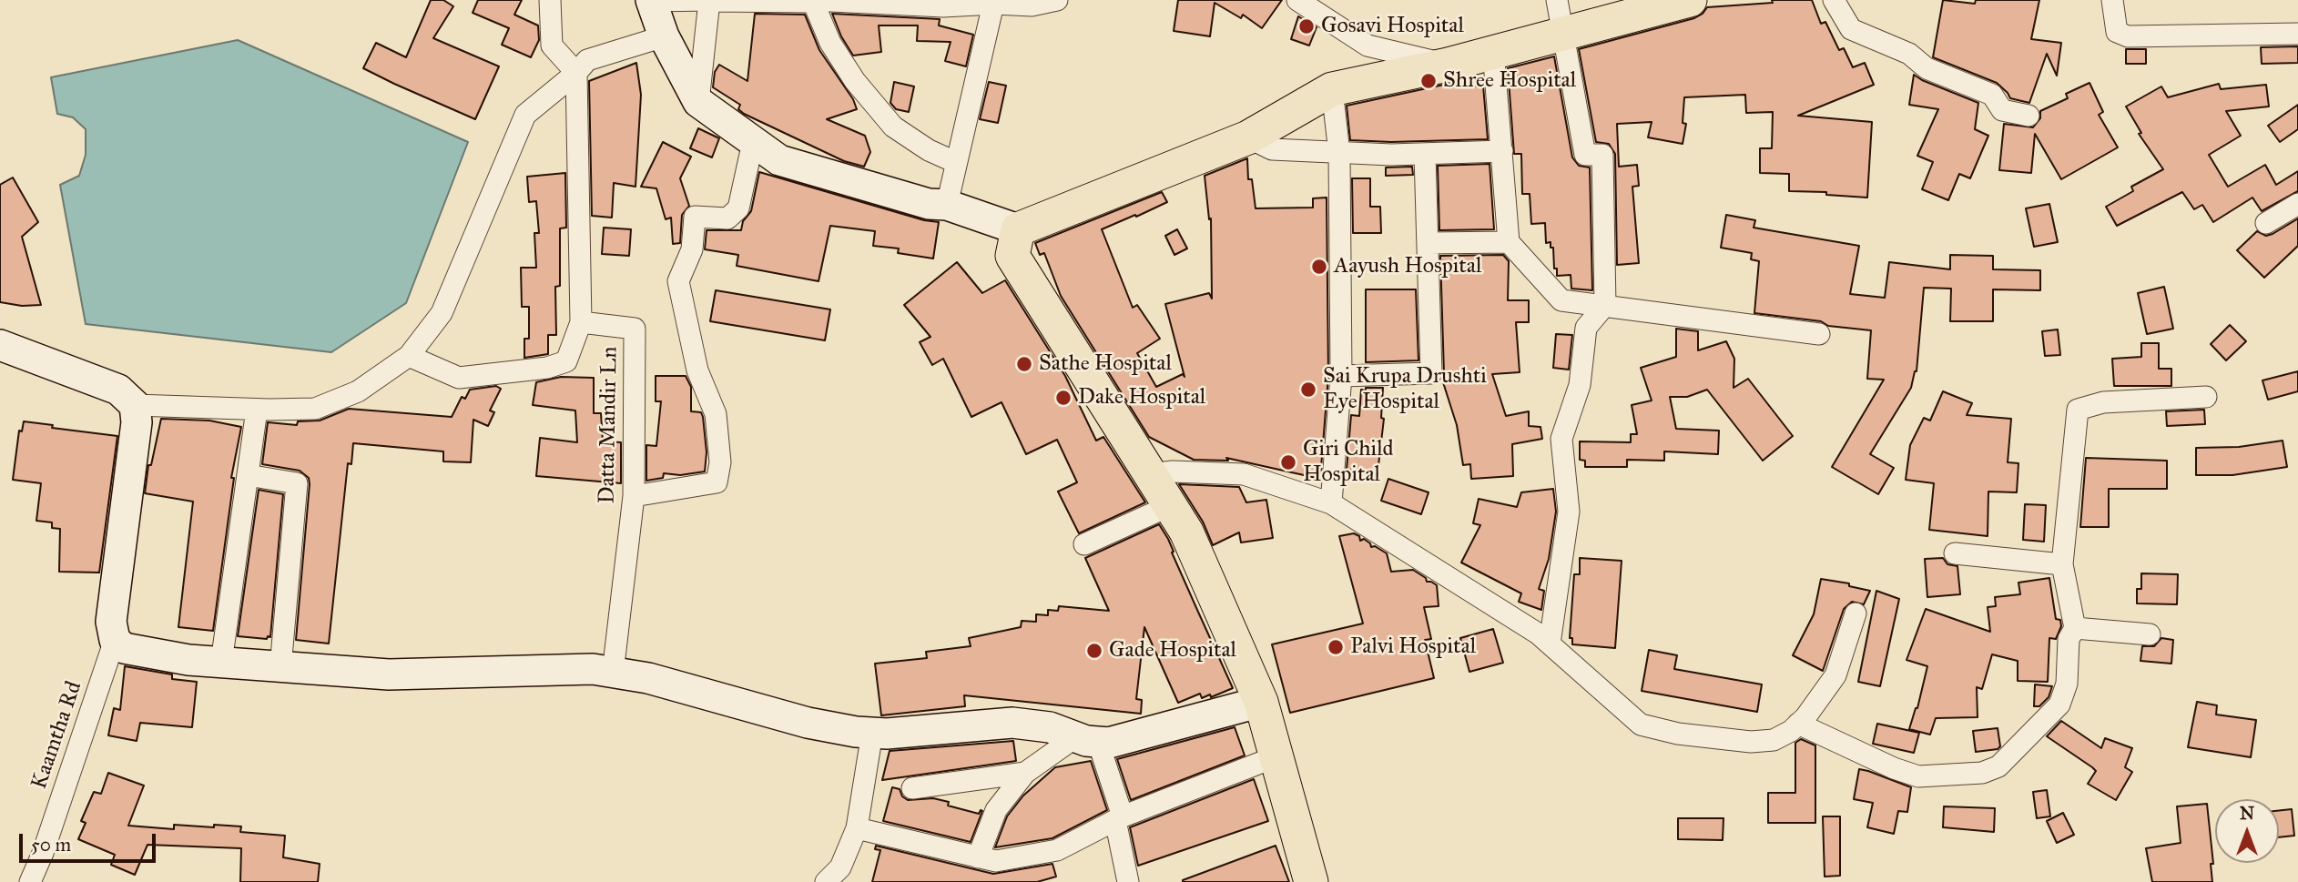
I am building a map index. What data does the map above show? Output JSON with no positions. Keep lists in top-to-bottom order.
{
  "streets": {
    "street": ["Datta Mandir Ln", "Kaamtha Rd"]
  },
  "places": [
    "Gosavi Hospital",
    "Shree Hospital",
    "Aayush Hospital",
    "Sathe Hospital",
    "Sai Krupa Drushti Eye Hospital",
    "Dake Hospital",
    "Giri Child Hospital",
    "Palvi Hospital",
    "Gade Hospital"
  ],
  "scale_bar": "50 m",
  "north": "top"
}
